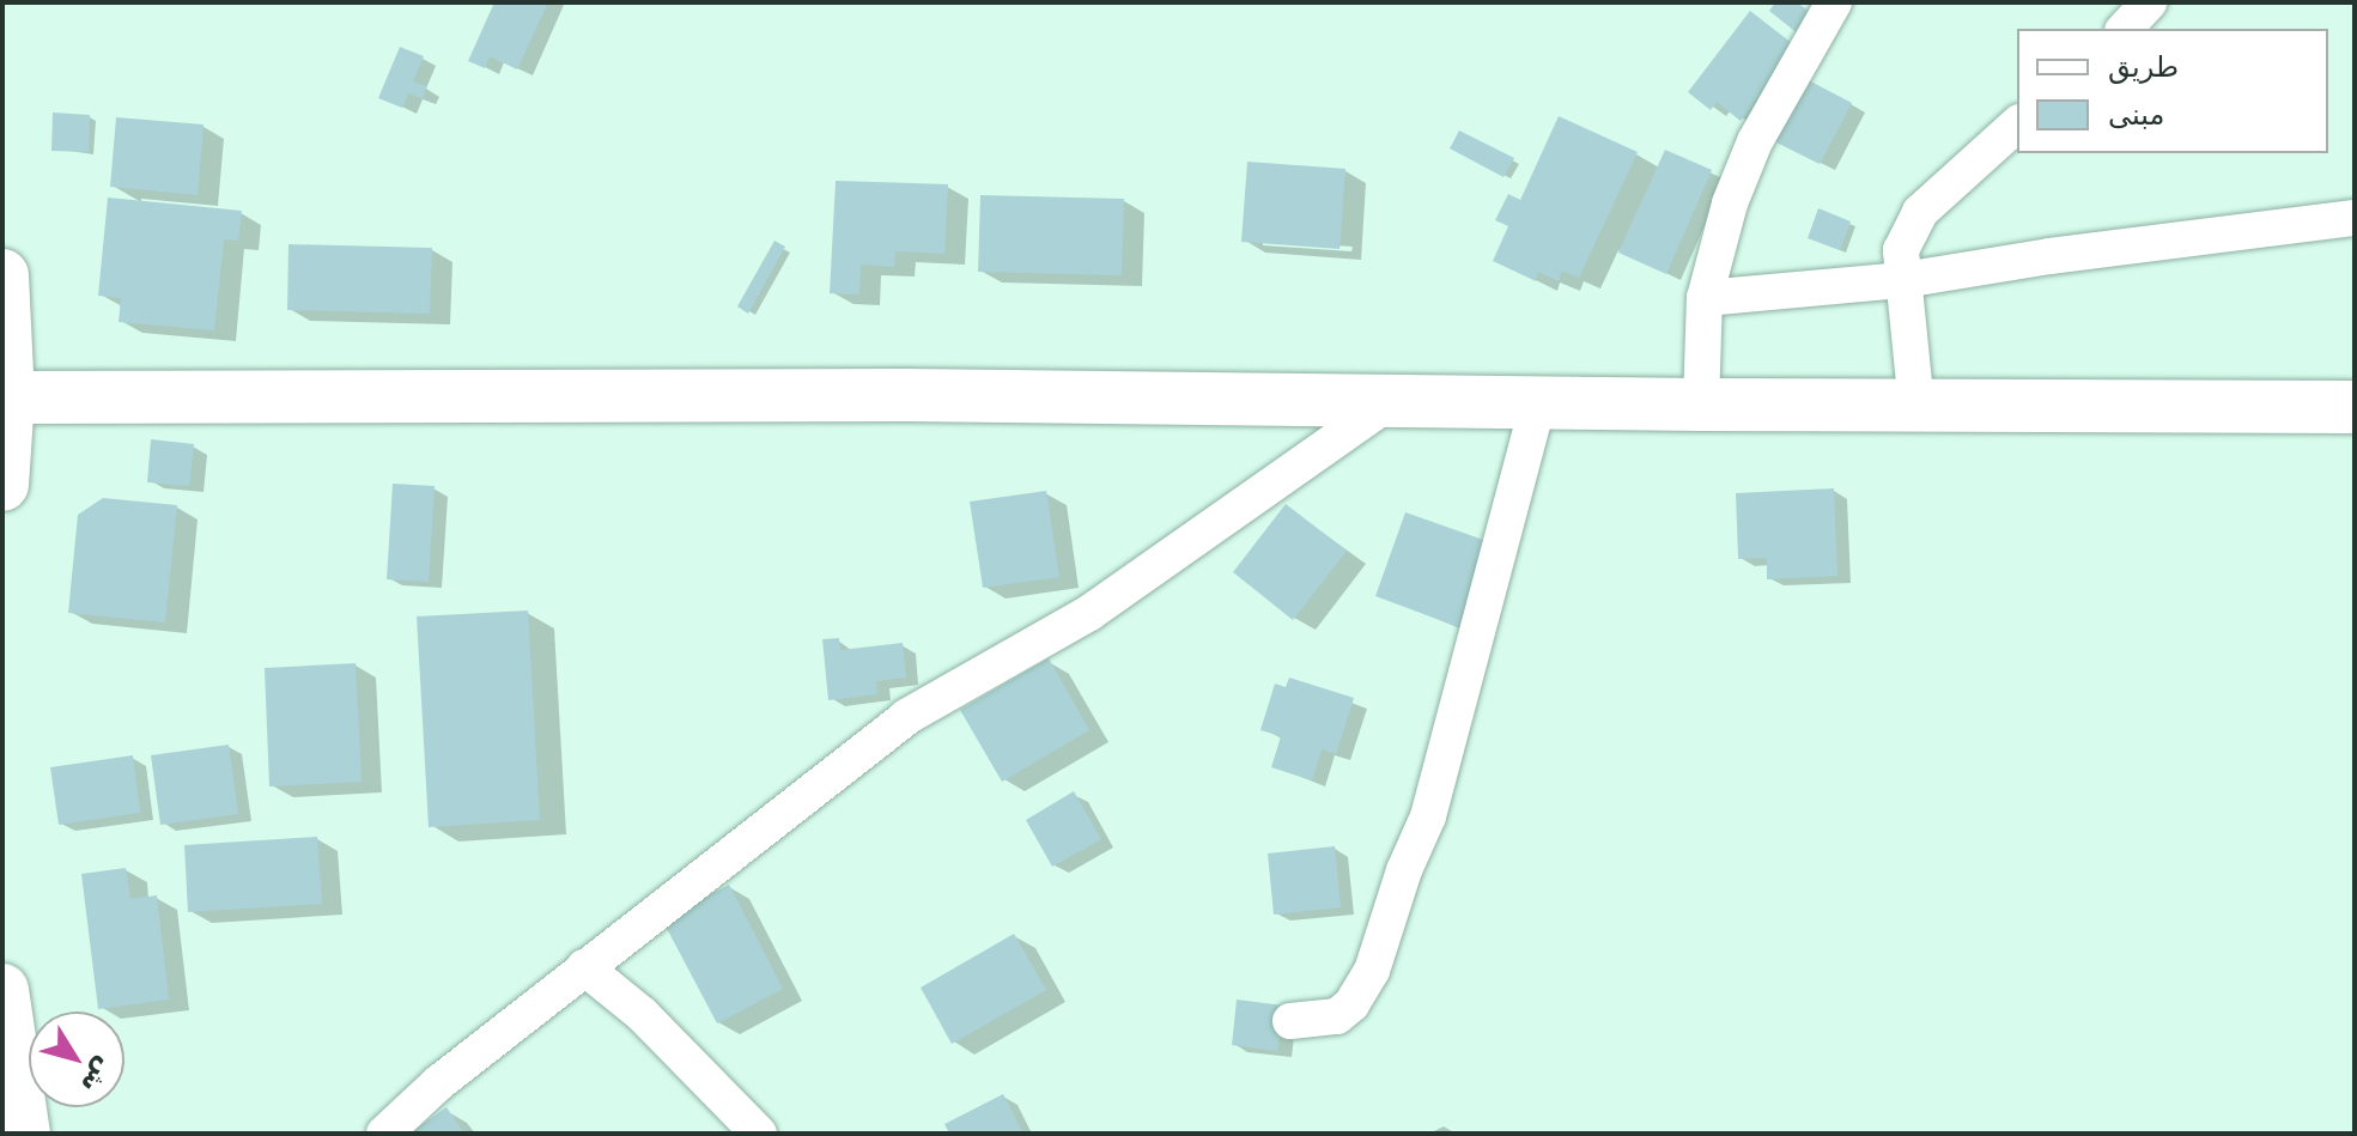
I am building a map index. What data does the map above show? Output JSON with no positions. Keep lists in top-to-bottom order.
{
  "legend": ["طريق", "مبنى"],
  "north": "bottom right"
}
